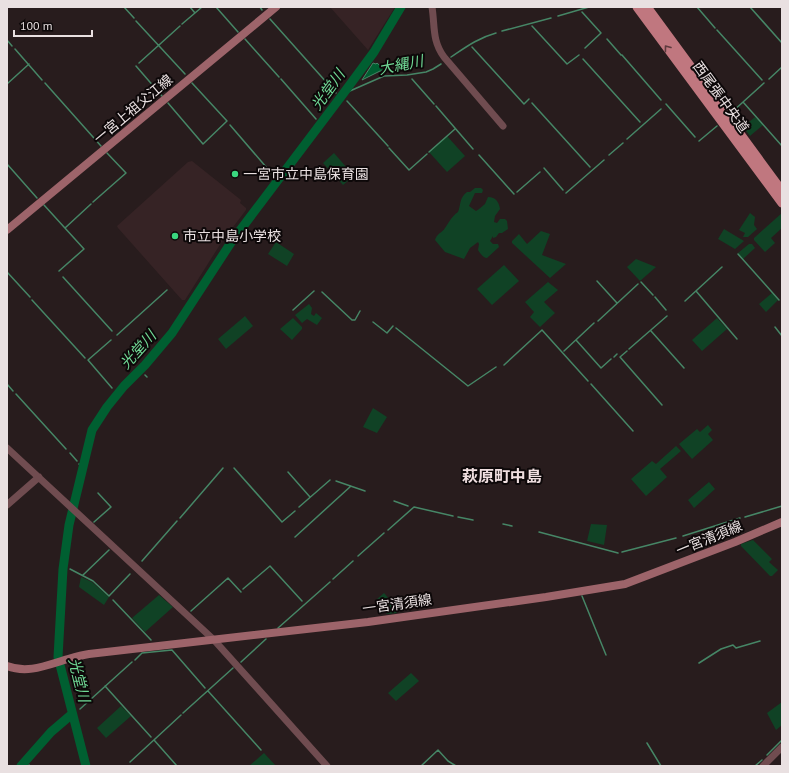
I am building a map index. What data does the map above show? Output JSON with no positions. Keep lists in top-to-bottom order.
{
  "streets": {
    "main road": ["西尾張中央道", "一宮上祖父江線", "一宮清須線"]
  },
  "districts": ["萩原町中島"],
  "water": ["大縄川", "光堂川"],
  "places": ["一宮市立中島保育園", "市立中島小学校"],
  "scale_bar": "100 m"
}
